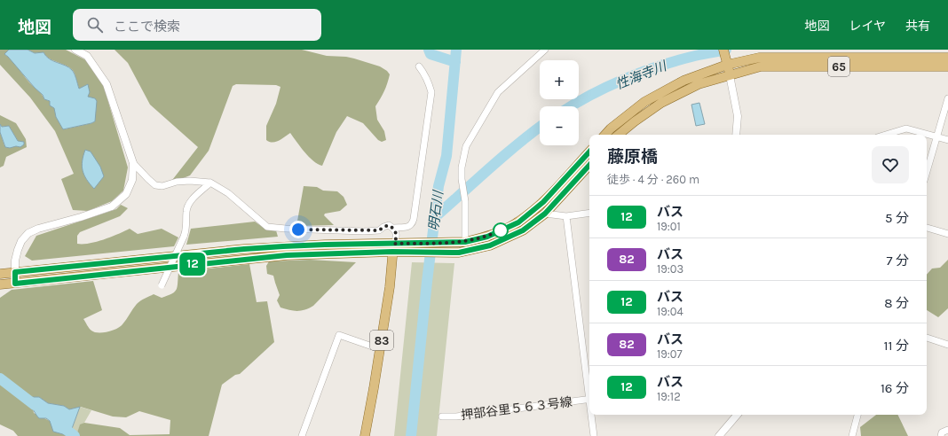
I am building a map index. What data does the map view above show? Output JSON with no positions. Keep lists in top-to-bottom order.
{
  "streets": {
    "main road": ["65", "83"],
    "street": ["押部谷里５６３号線"]
  },
  "water": ["性海寺川", "明石川"],
  "lines": ["bus line 12"],
  "page": {
    "header": "地図",
    "search": "ここで検索",
    "nav": ["地図", "レイヤ", "共有"],
    "on_map": "12",
    "map_buttons": ["+", "−"],
    "heading": ["藤原橋", "徒歩 · 4 分 · 260 m"],
    "list": [
      {
        "mark": "12",
        "name": "バス",
        "note": "19:01",
        "value": "5 分"
      },
      {
        "mark": "82",
        "name": "バス",
        "note": "19:03",
        "value": "7 分"
      },
      {
        "mark": "12",
        "name": "バス",
        "note": "19:04",
        "value": "8 分"
      },
      {
        "mark": "82",
        "name": "バス",
        "note": "19:07",
        "value": "11 分"
      },
      {
        "mark": "12",
        "name": "バス",
        "note": "19:12",
        "value": "16 分"
      }
    ]
  }
}
